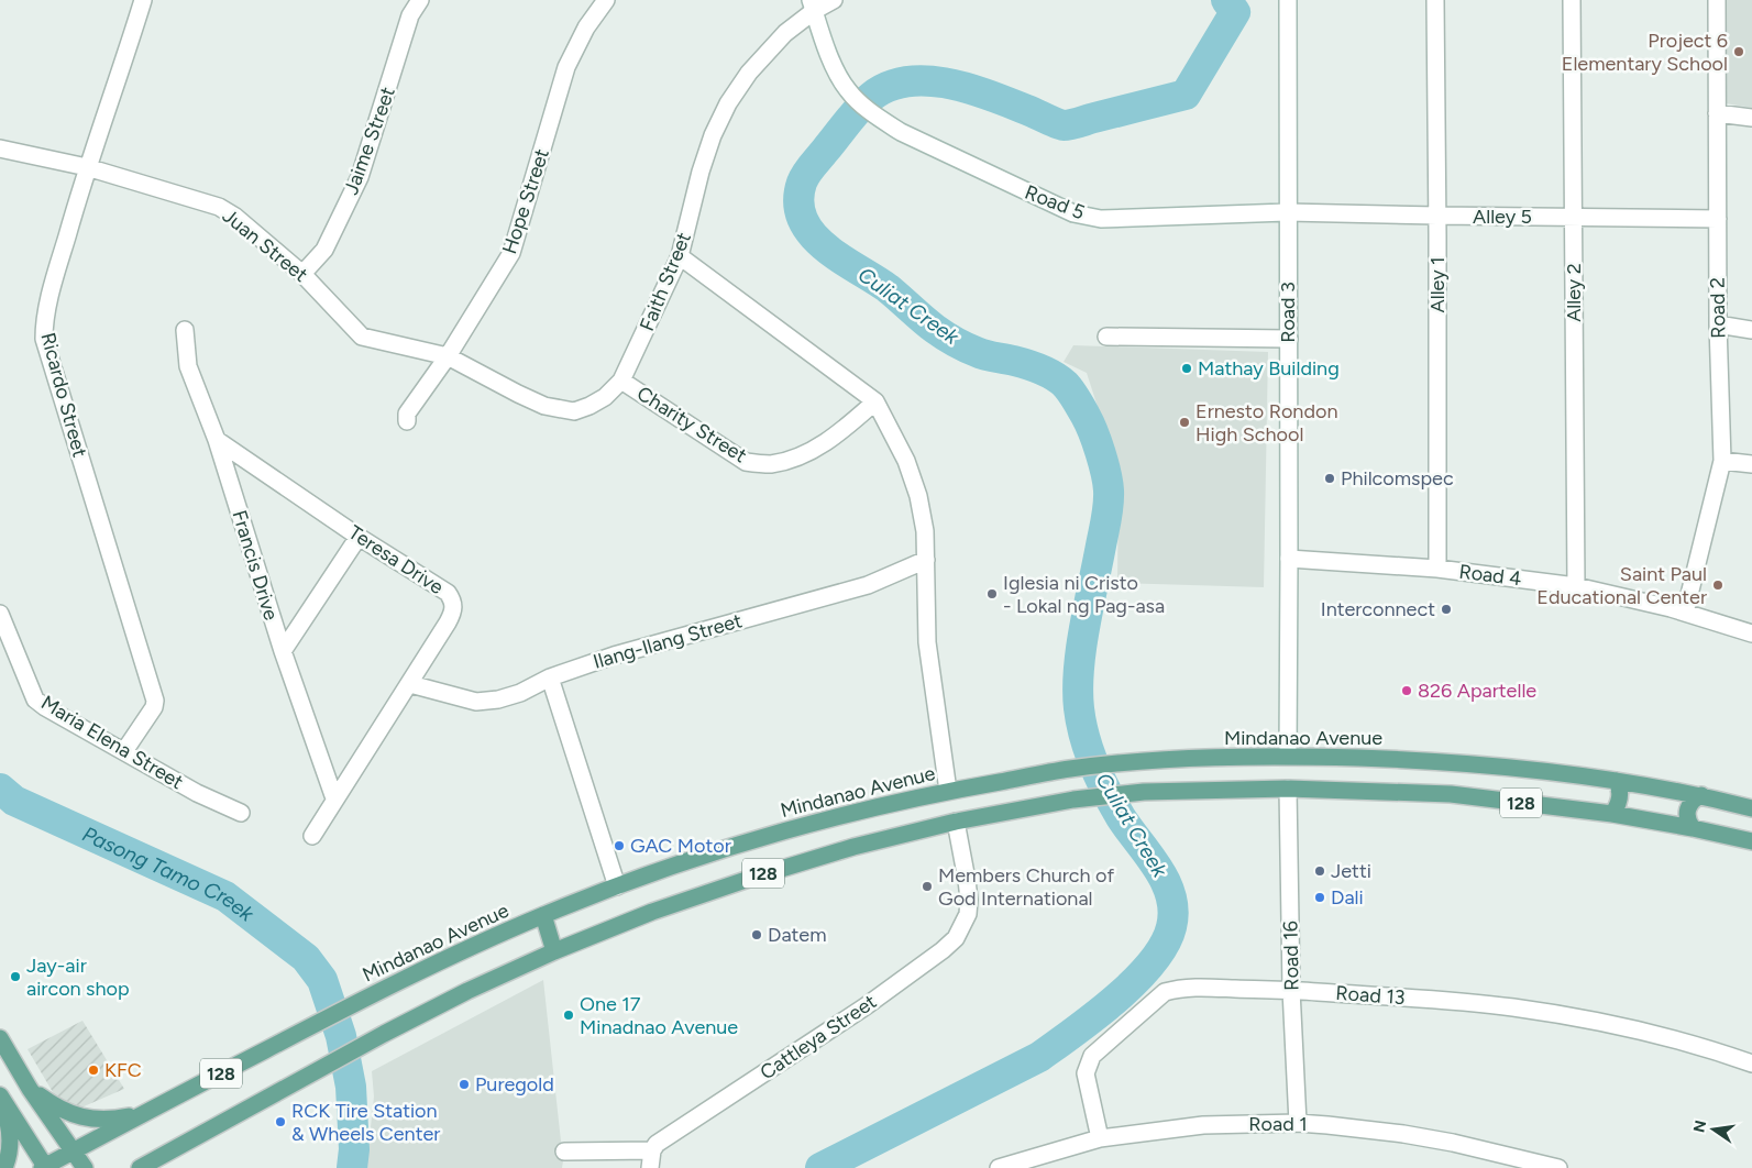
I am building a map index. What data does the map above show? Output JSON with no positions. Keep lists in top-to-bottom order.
{
  "streets": {
    "main road": ["Mindanao Avenue", "128"],
    "street": [
      "Jaime Street",
      "Hope Street",
      "Road 5",
      "Alley 5",
      "Juan Street",
      "Faith Street",
      "Alley 1",
      "Alley 2",
      "Road 2",
      "Road 3",
      "Ricardo Street",
      "Charity Street",
      "Teresa Drive",
      "Francis Drive",
      "Road 4",
      "Ilang-Ilang Street",
      "Maria Elena Street",
      "Road 16",
      "Road 13",
      "Cattleya Street",
      "Road 1"
    ]
  },
  "crossings": [
    ["Jaime Street", "Juan Street"],
    ["Hope Street", "Juan Street"],
    ["Hope Street", "Faith Street"],
    ["Road 5", "Alley 5"],
    ["Road 5", "Faith Street"],
    ["Road 5", "Road 3"],
    ["Alley 5", "Alley 1"],
    ["Alley 5", "Alley 2"],
    ["Alley 5", "Road 2"],
    ["Alley 5", "Road 3"],
    ["Juan Street", "Faith Street"],
    ["Juan Street", "Ricardo Street"],
    ["Faith Street", "Charity Street"],
    ["Alley 1", "Road 4"],
    ["Alley 2", "Road 4"],
    ["Road 2", "Road 4"],
    ["Road 3", "Road 4"],
    ["Road 3", "Mindanao Avenue"],
    ["Ricardo Street", "Maria Elena Street"],
    ["Teresa Drive", "Francis Drive"],
    ["Teresa Drive", "Ilang-Ilang Street"],
    ["128", "Road 16"],
    ["128", "Cattleya Street"],
    ["Road 16", "Road 13"],
    ["Road 16", "Road 1"],
    ["Road 13", "Road 1"]
  ],
  "water": ["Culiat Creek", "Pasong Tamo Creek"],
  "places": [
    "Project 6 Elementary School",
    "Mathay Building",
    "Ernesto Rondon High School",
    "Philcomspec",
    "Saint Paul Educational Center",
    "Iglesia ni Cristo - Lokal ng Pag-asa",
    "Interconnect",
    "826 Apartelle",
    "GAC Motor",
    "Jetti",
    "Members Church of God International",
    "Dali",
    "Datem",
    "Jay-air aircon shop",
    "One 17 Minadnao Avenue",
    "KFC",
    "Puregold",
    "RCK Tire Station & Wheels Center"
  ],
  "north": "left"
}
